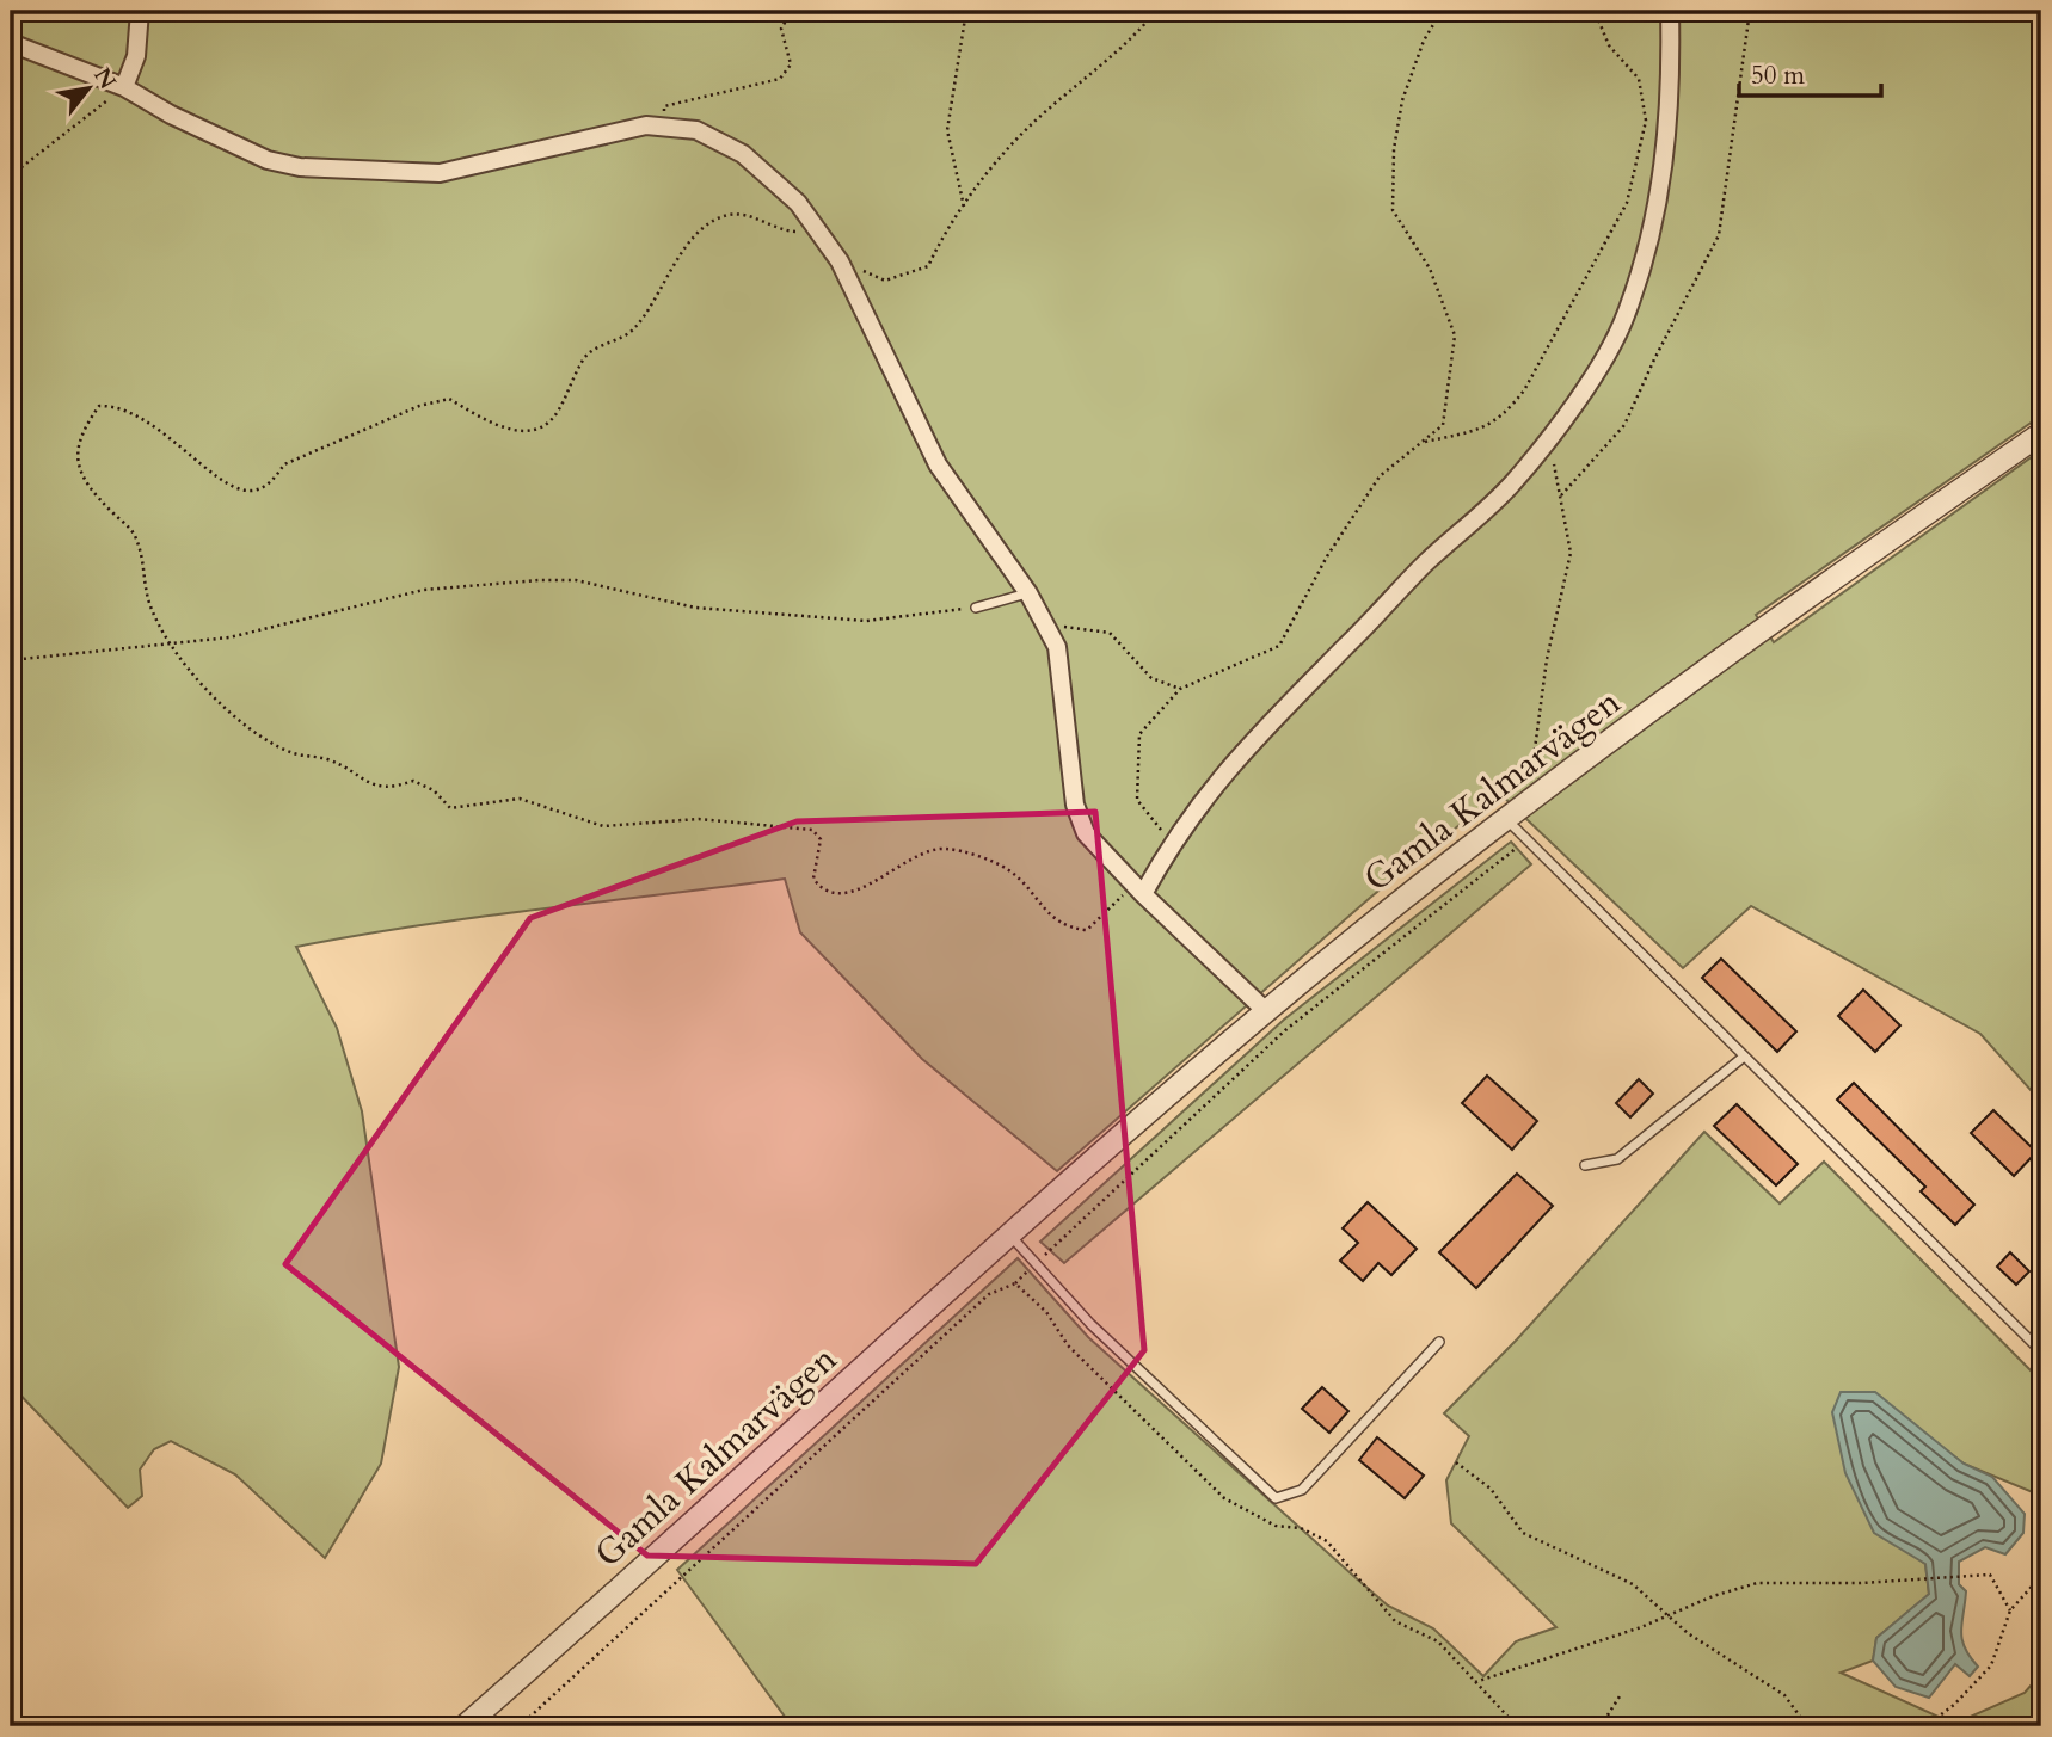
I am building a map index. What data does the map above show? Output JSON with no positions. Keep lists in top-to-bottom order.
{
  "streets": {
    "street": ["Gamla Kalmarvägen"]
  },
  "scale_bar": "50 m",
  "north": "top right"
}
